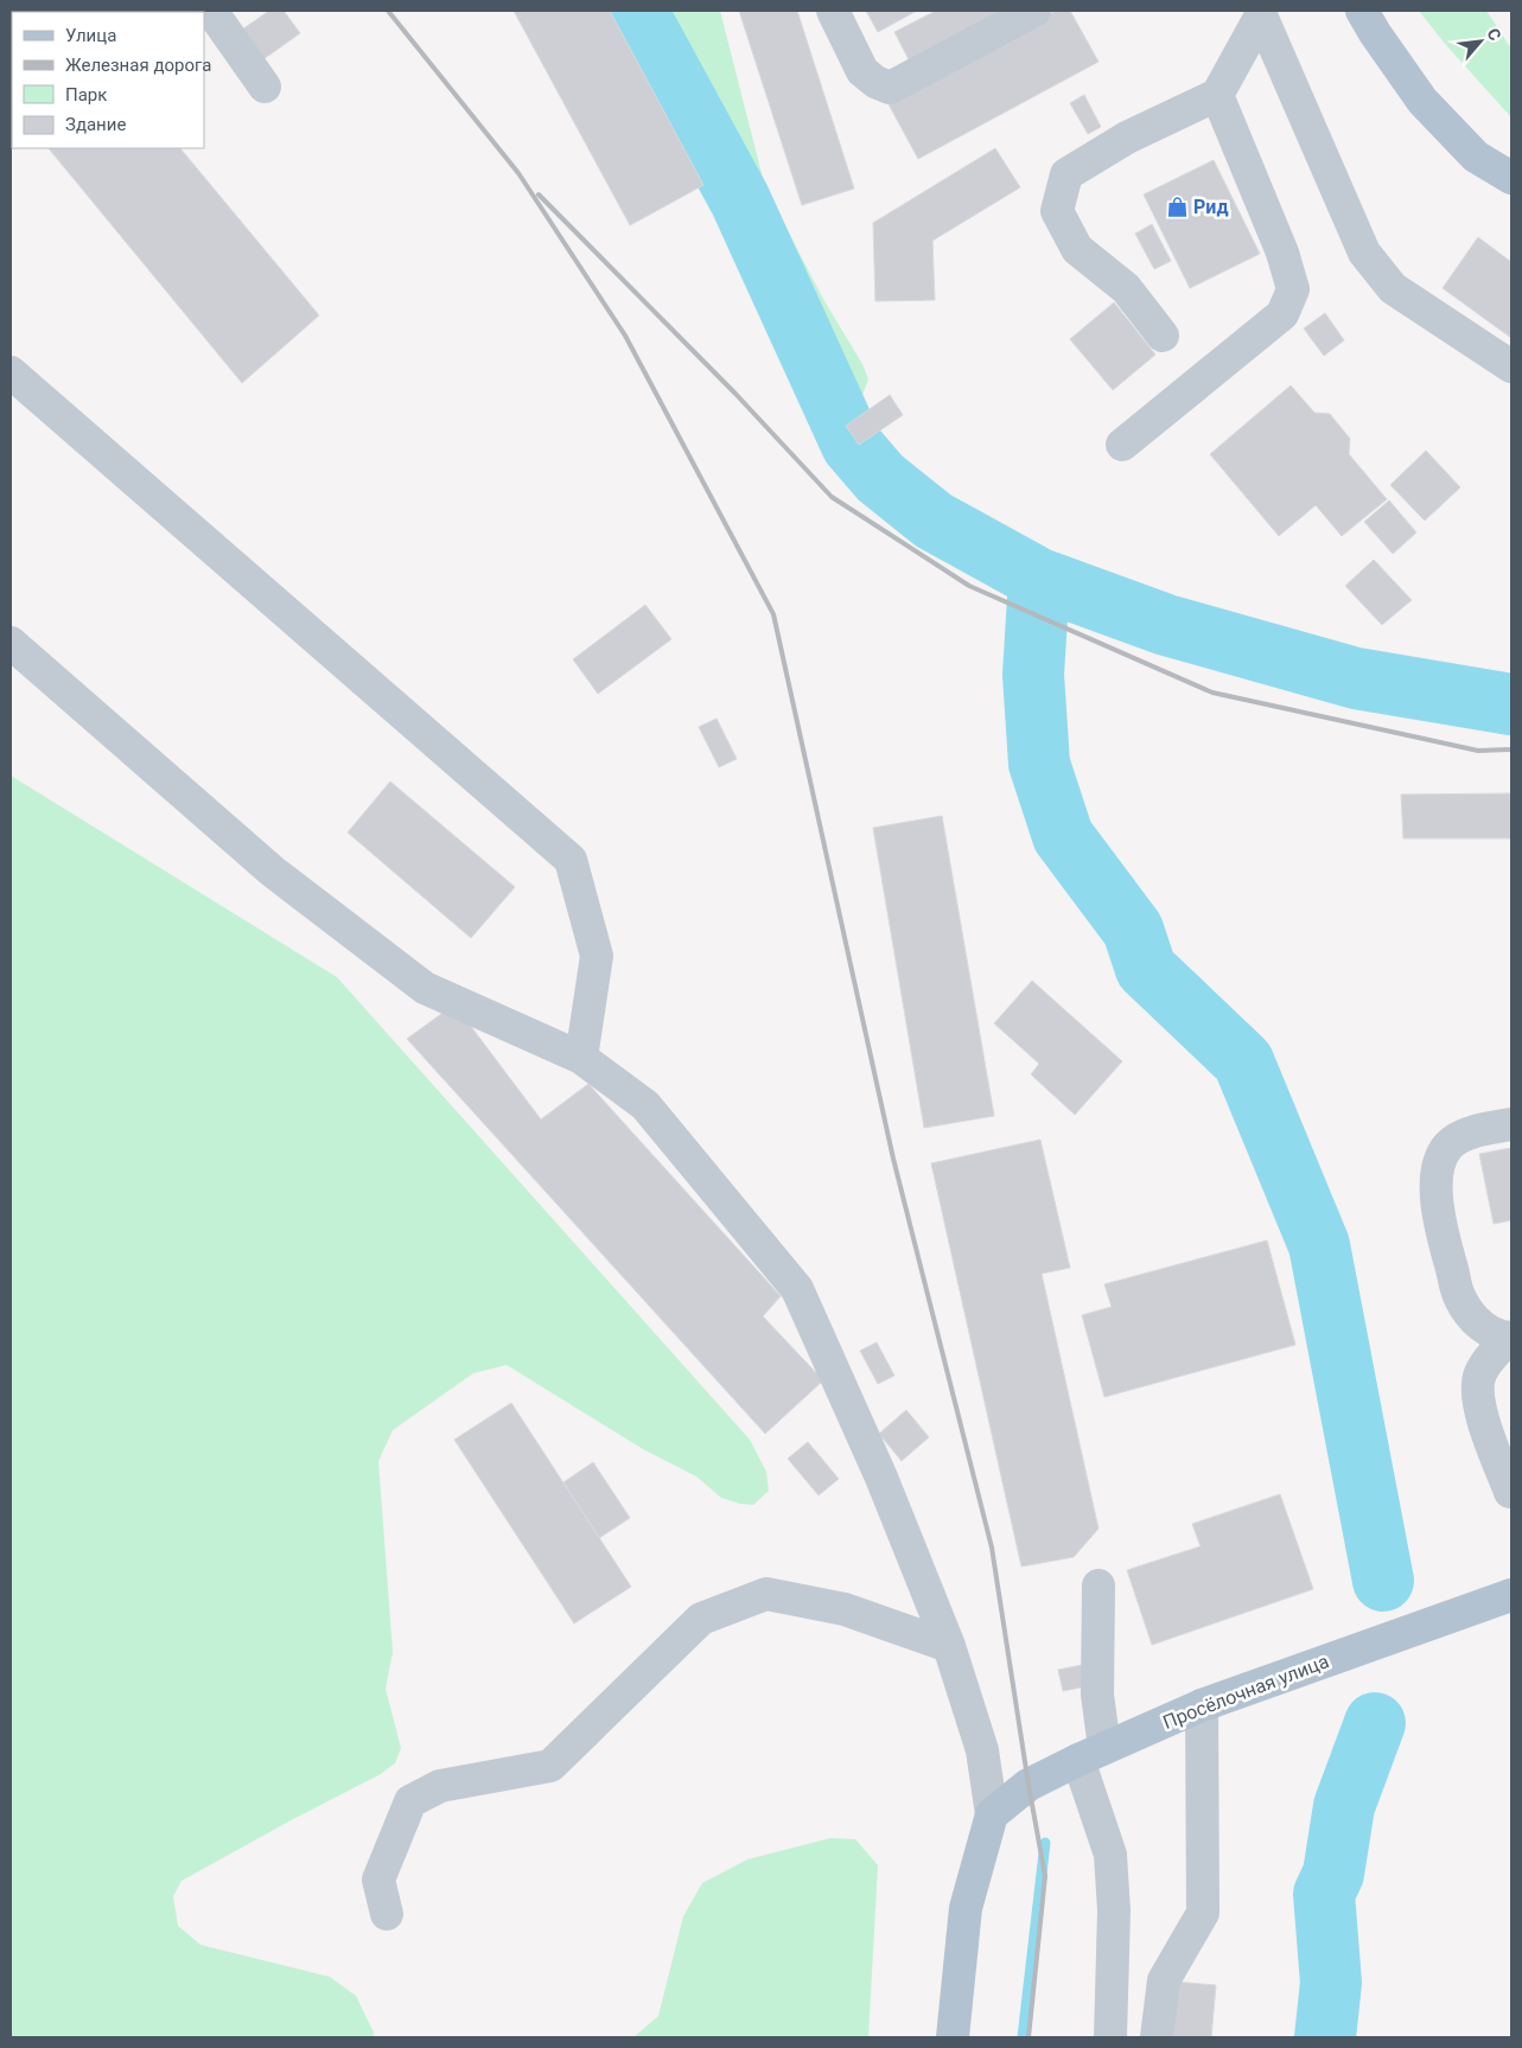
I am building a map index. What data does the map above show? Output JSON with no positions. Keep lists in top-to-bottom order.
{
  "streets": {
    "main road": ["Просёлочная улица"]
  },
  "places": {
    "shop": ["Рид"]
  },
  "legend": [
    "Улица",
    "Железная дорога",
    "Парк",
    "Здание"
  ],
  "north": "top right"
}
